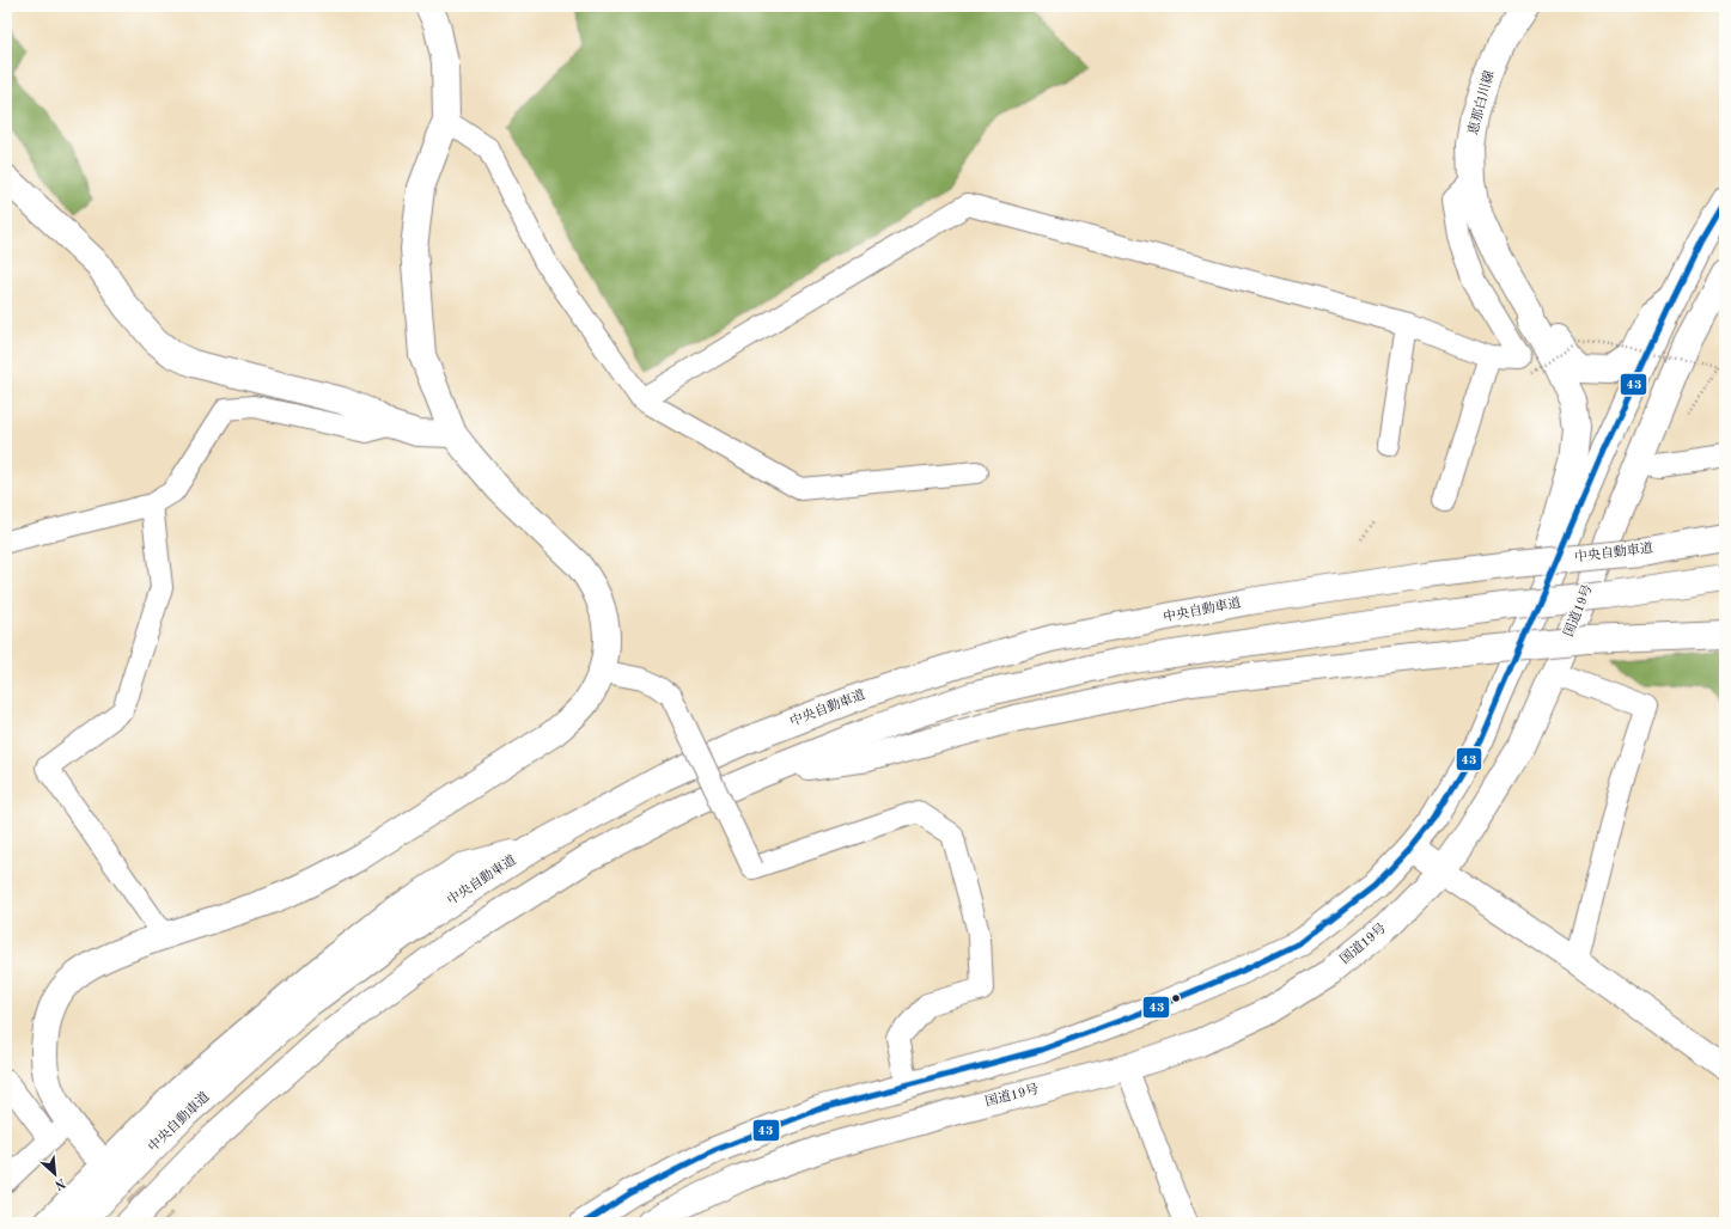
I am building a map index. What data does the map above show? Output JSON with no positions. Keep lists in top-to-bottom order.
{
  "streets": {
    "main road": ["恵那白川線", "中央自動車道", "国道19号"]
  },
  "lines": ["transit line 43"],
  "north": "bottom right"
}
